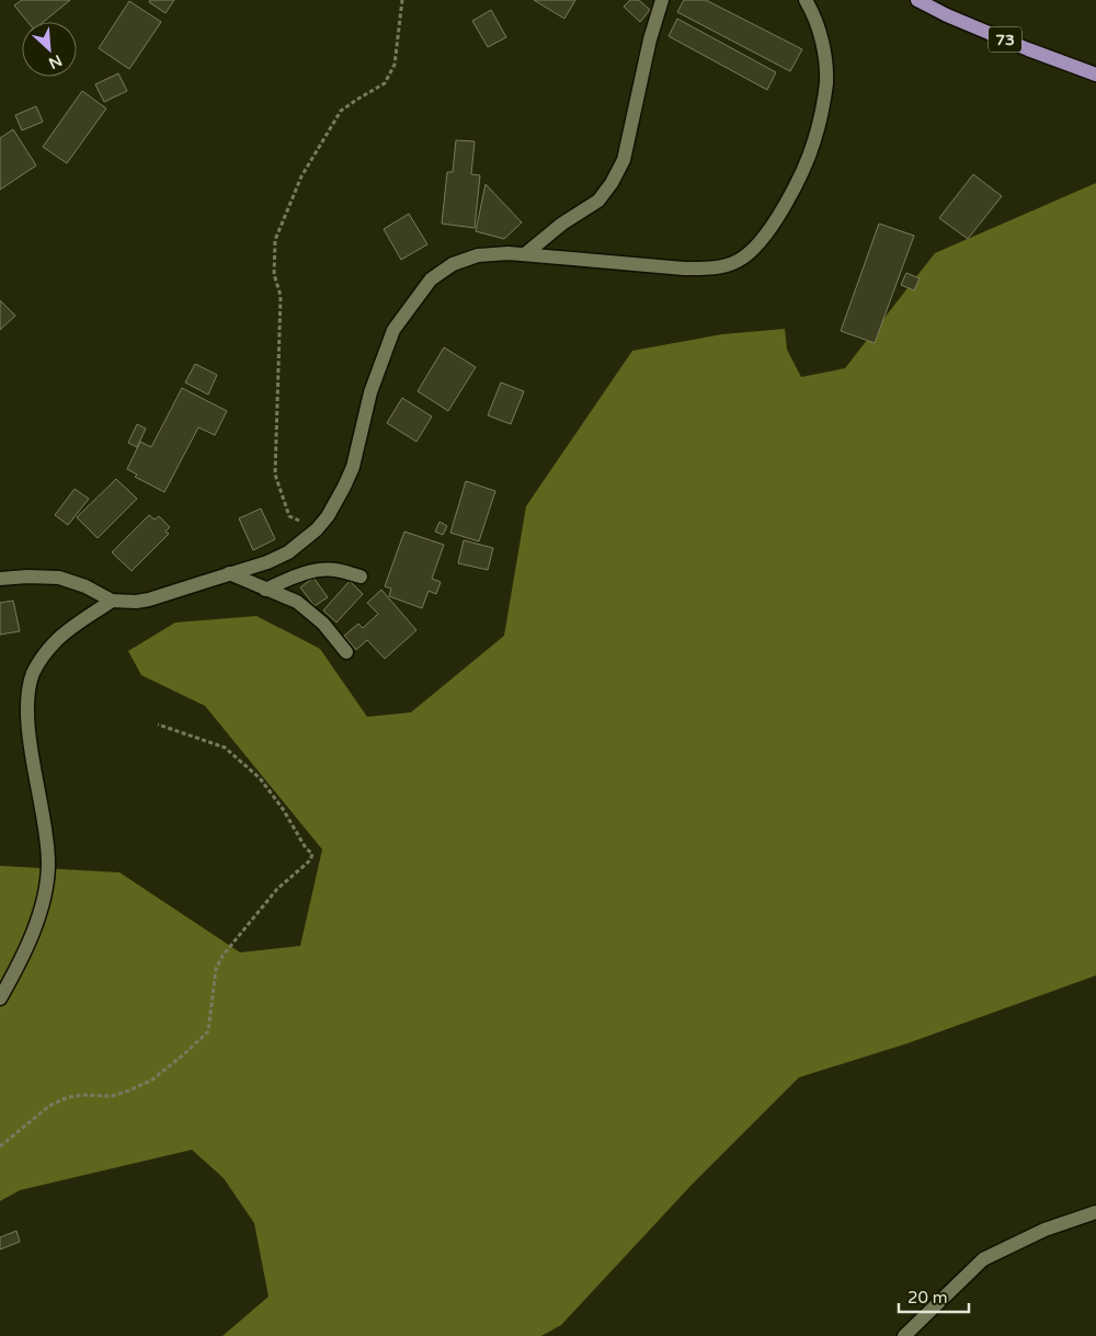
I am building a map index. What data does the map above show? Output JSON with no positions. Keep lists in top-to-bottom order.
{
  "streets": {
    "main road": ["73"]
  },
  "scale_bar": "20 m",
  "north": "bottom right"
}
